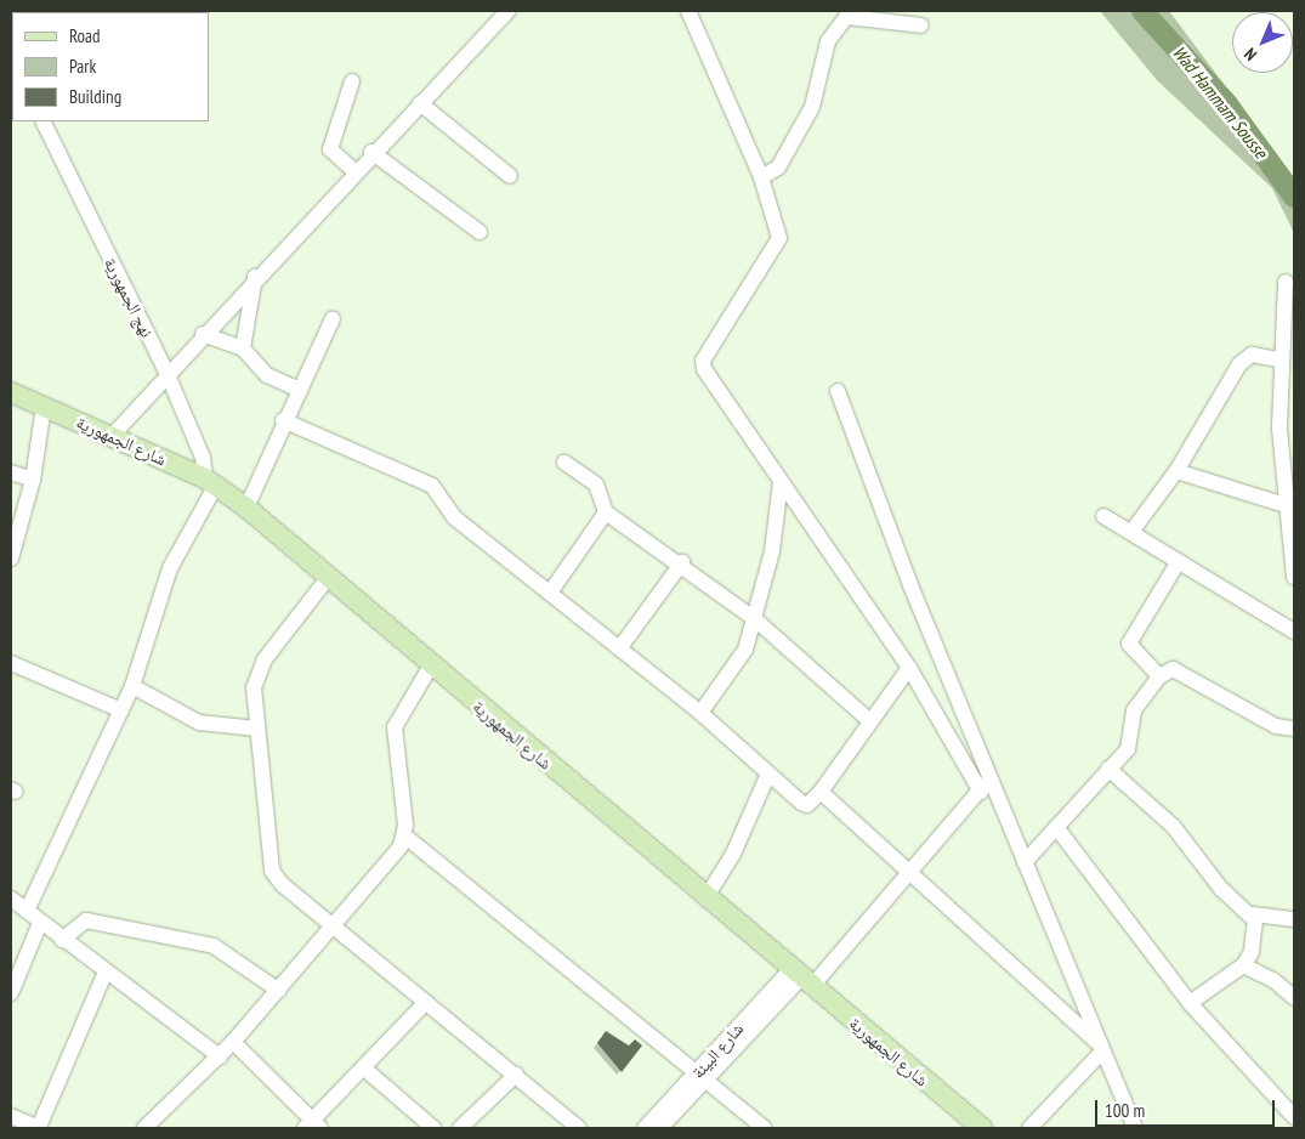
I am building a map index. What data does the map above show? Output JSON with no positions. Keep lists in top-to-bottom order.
{
  "streets": {
    "main road": ["شارع الجمهورية"],
    "street": ["نهج الجمهورية", "شارع البيئة"]
  },
  "crossings": [
    ["نهج الجمهورية", "شارع الجمهورية"],
    ["شارع الجمهورية", "شارع البيئة"]
  ],
  "water": ["Wad Hammam Sousse"],
  "legend": ["Road", "Park", "Building"],
  "scale_bar": "100 m",
  "north": "bottom left"
}
